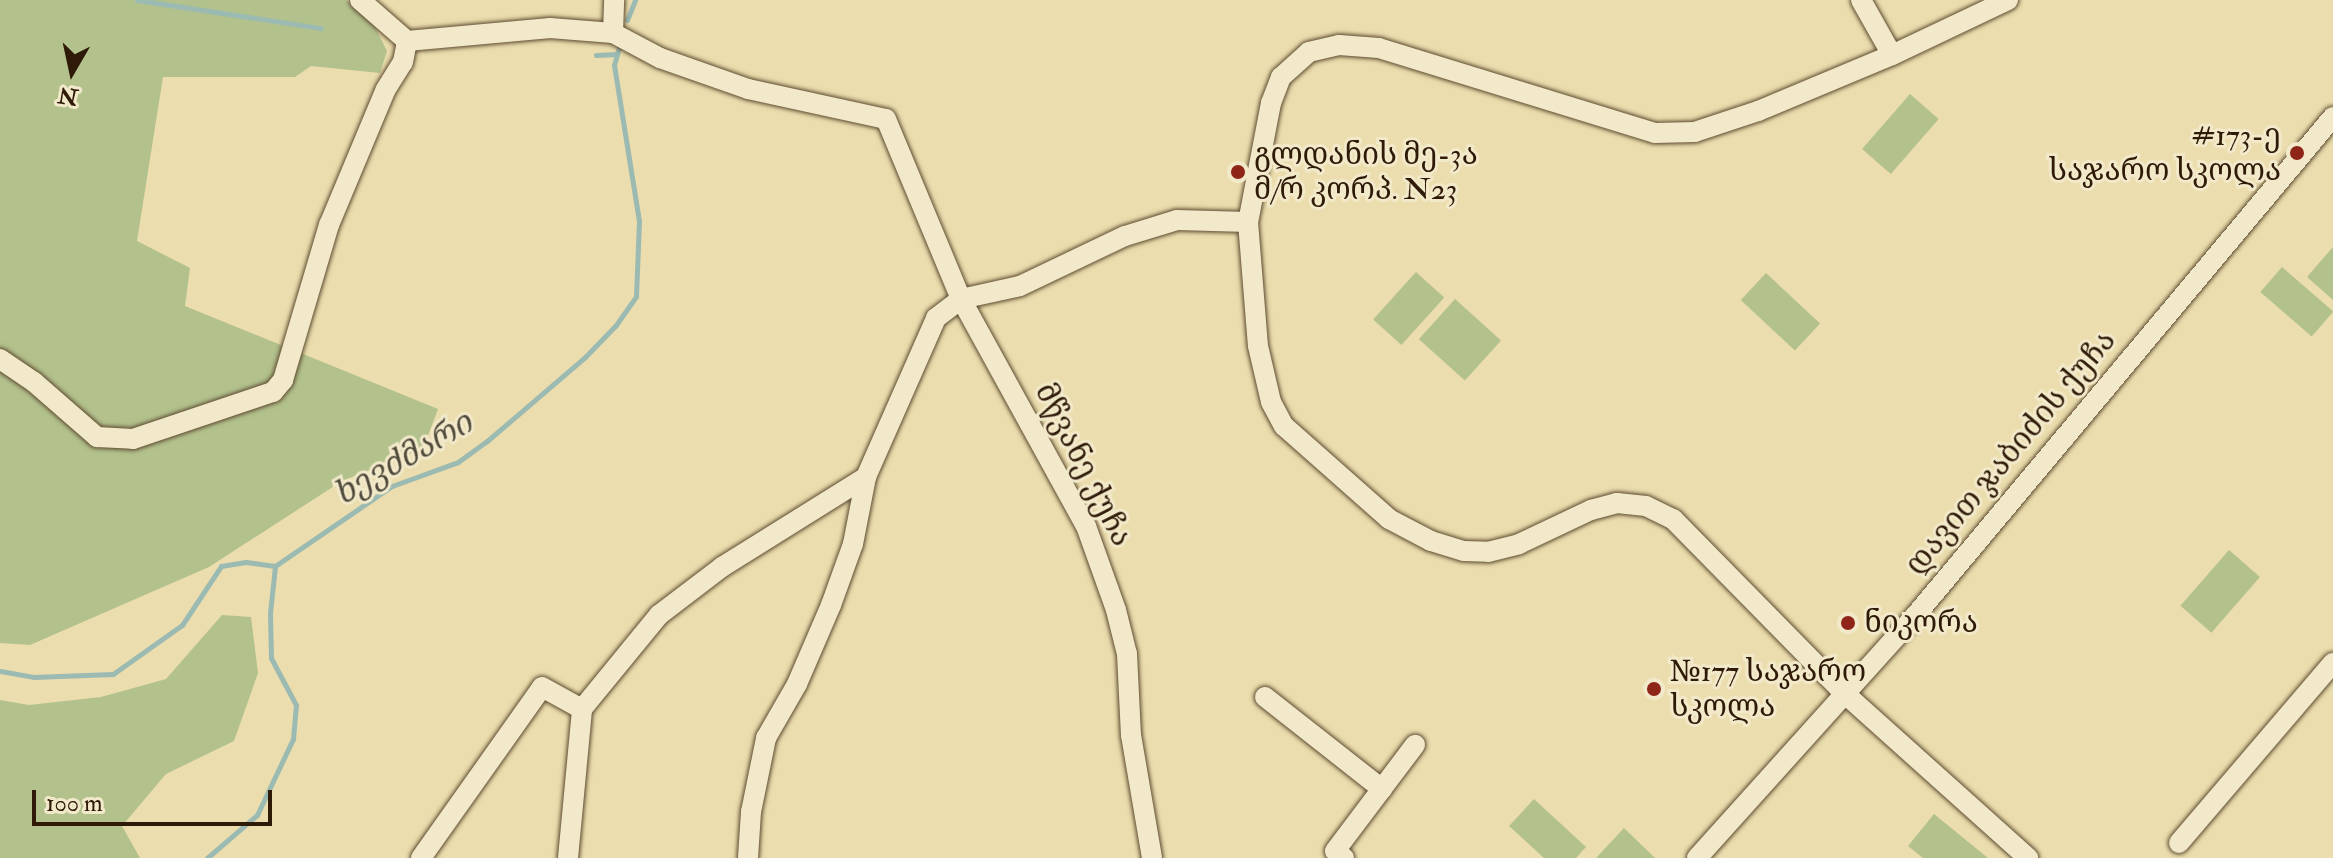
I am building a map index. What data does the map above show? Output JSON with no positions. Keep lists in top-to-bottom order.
{
  "streets": {
    "street": ["დავით ჯაბიძის ქუჩა", "მწვანე ქუჩა"]
  },
  "water": ["ხევძმარი"],
  "places": [
    "#173-ე საჯარო სკოლა",
    "გლდანის მე-3ა მ/რ კორპ. N23",
    "ნიკორა",
    "№177 საჯარო სკოლა"
  ],
  "scale_bar": "100 m",
  "north": "bottom"
}
